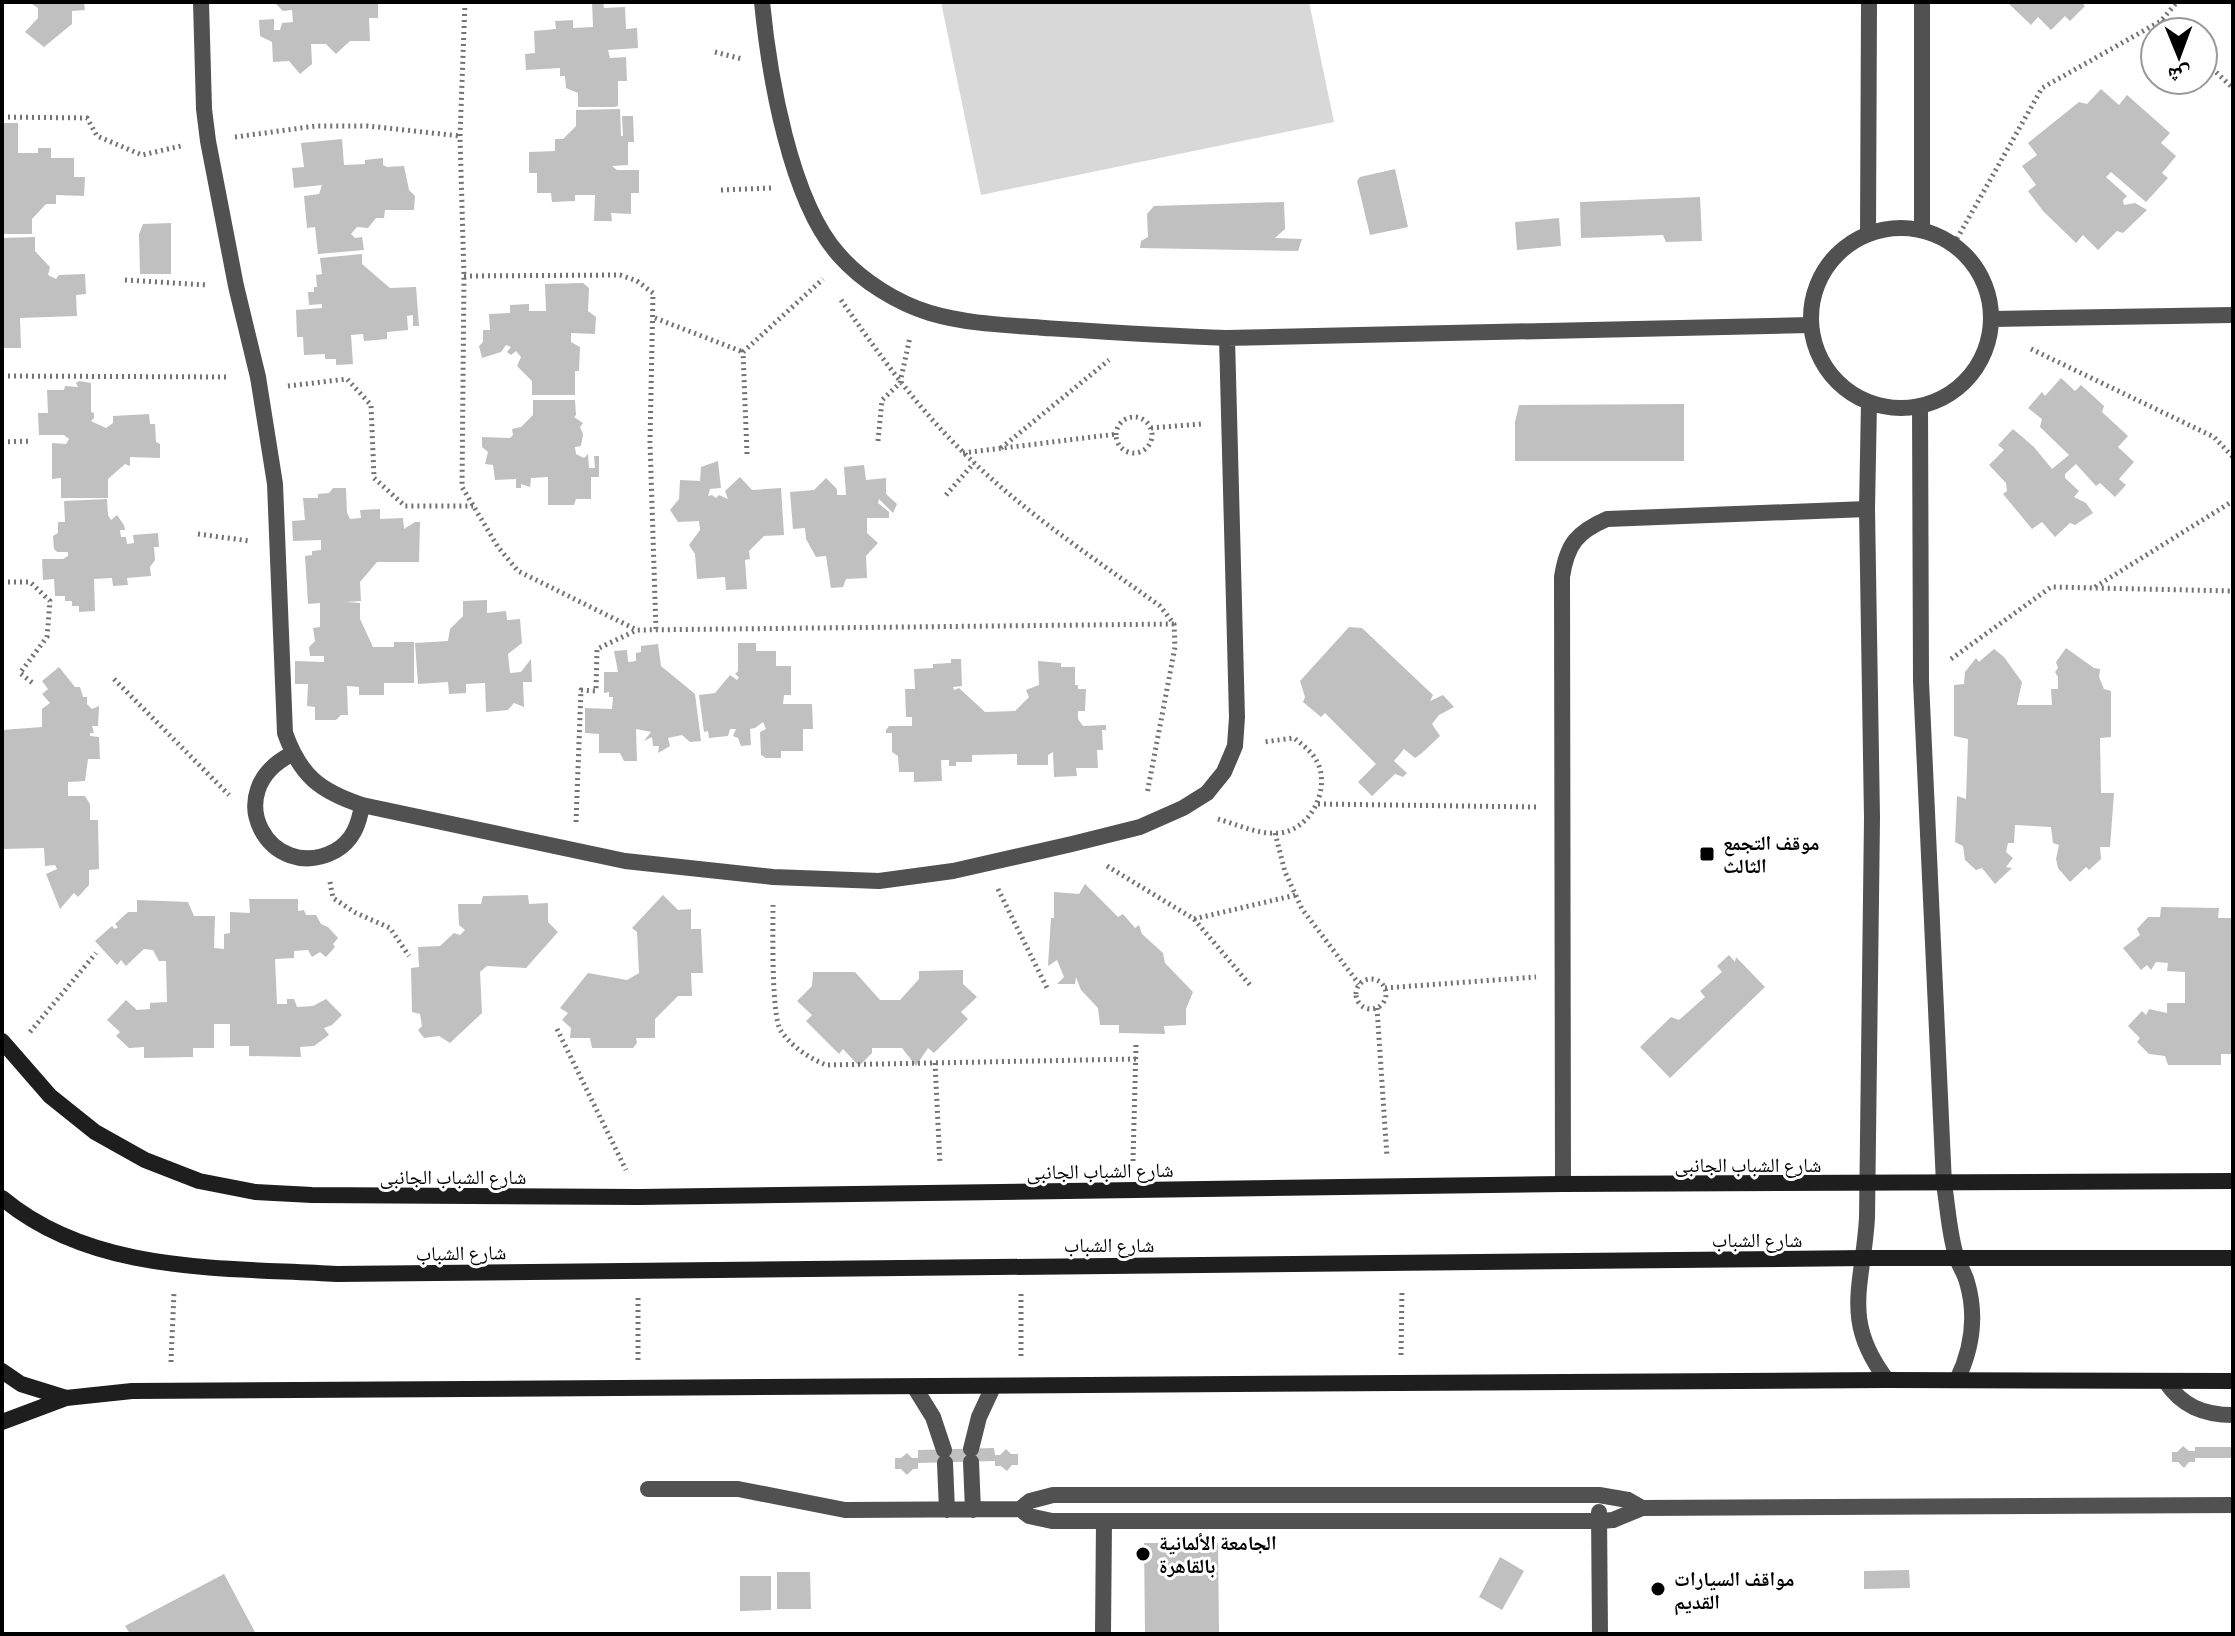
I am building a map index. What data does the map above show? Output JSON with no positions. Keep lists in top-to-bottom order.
{
  "streets": {
    "main road": ["شارع الشباب الجانبى", "شارع الشباب"]
  },
  "places": {
    "transit": ["موقف التجمع الثالث"],
    "other": ["الجامعة الألمانية بالقاهرة", "مواقف السيارات القديم"]
  },
  "north": "bottom"
}
